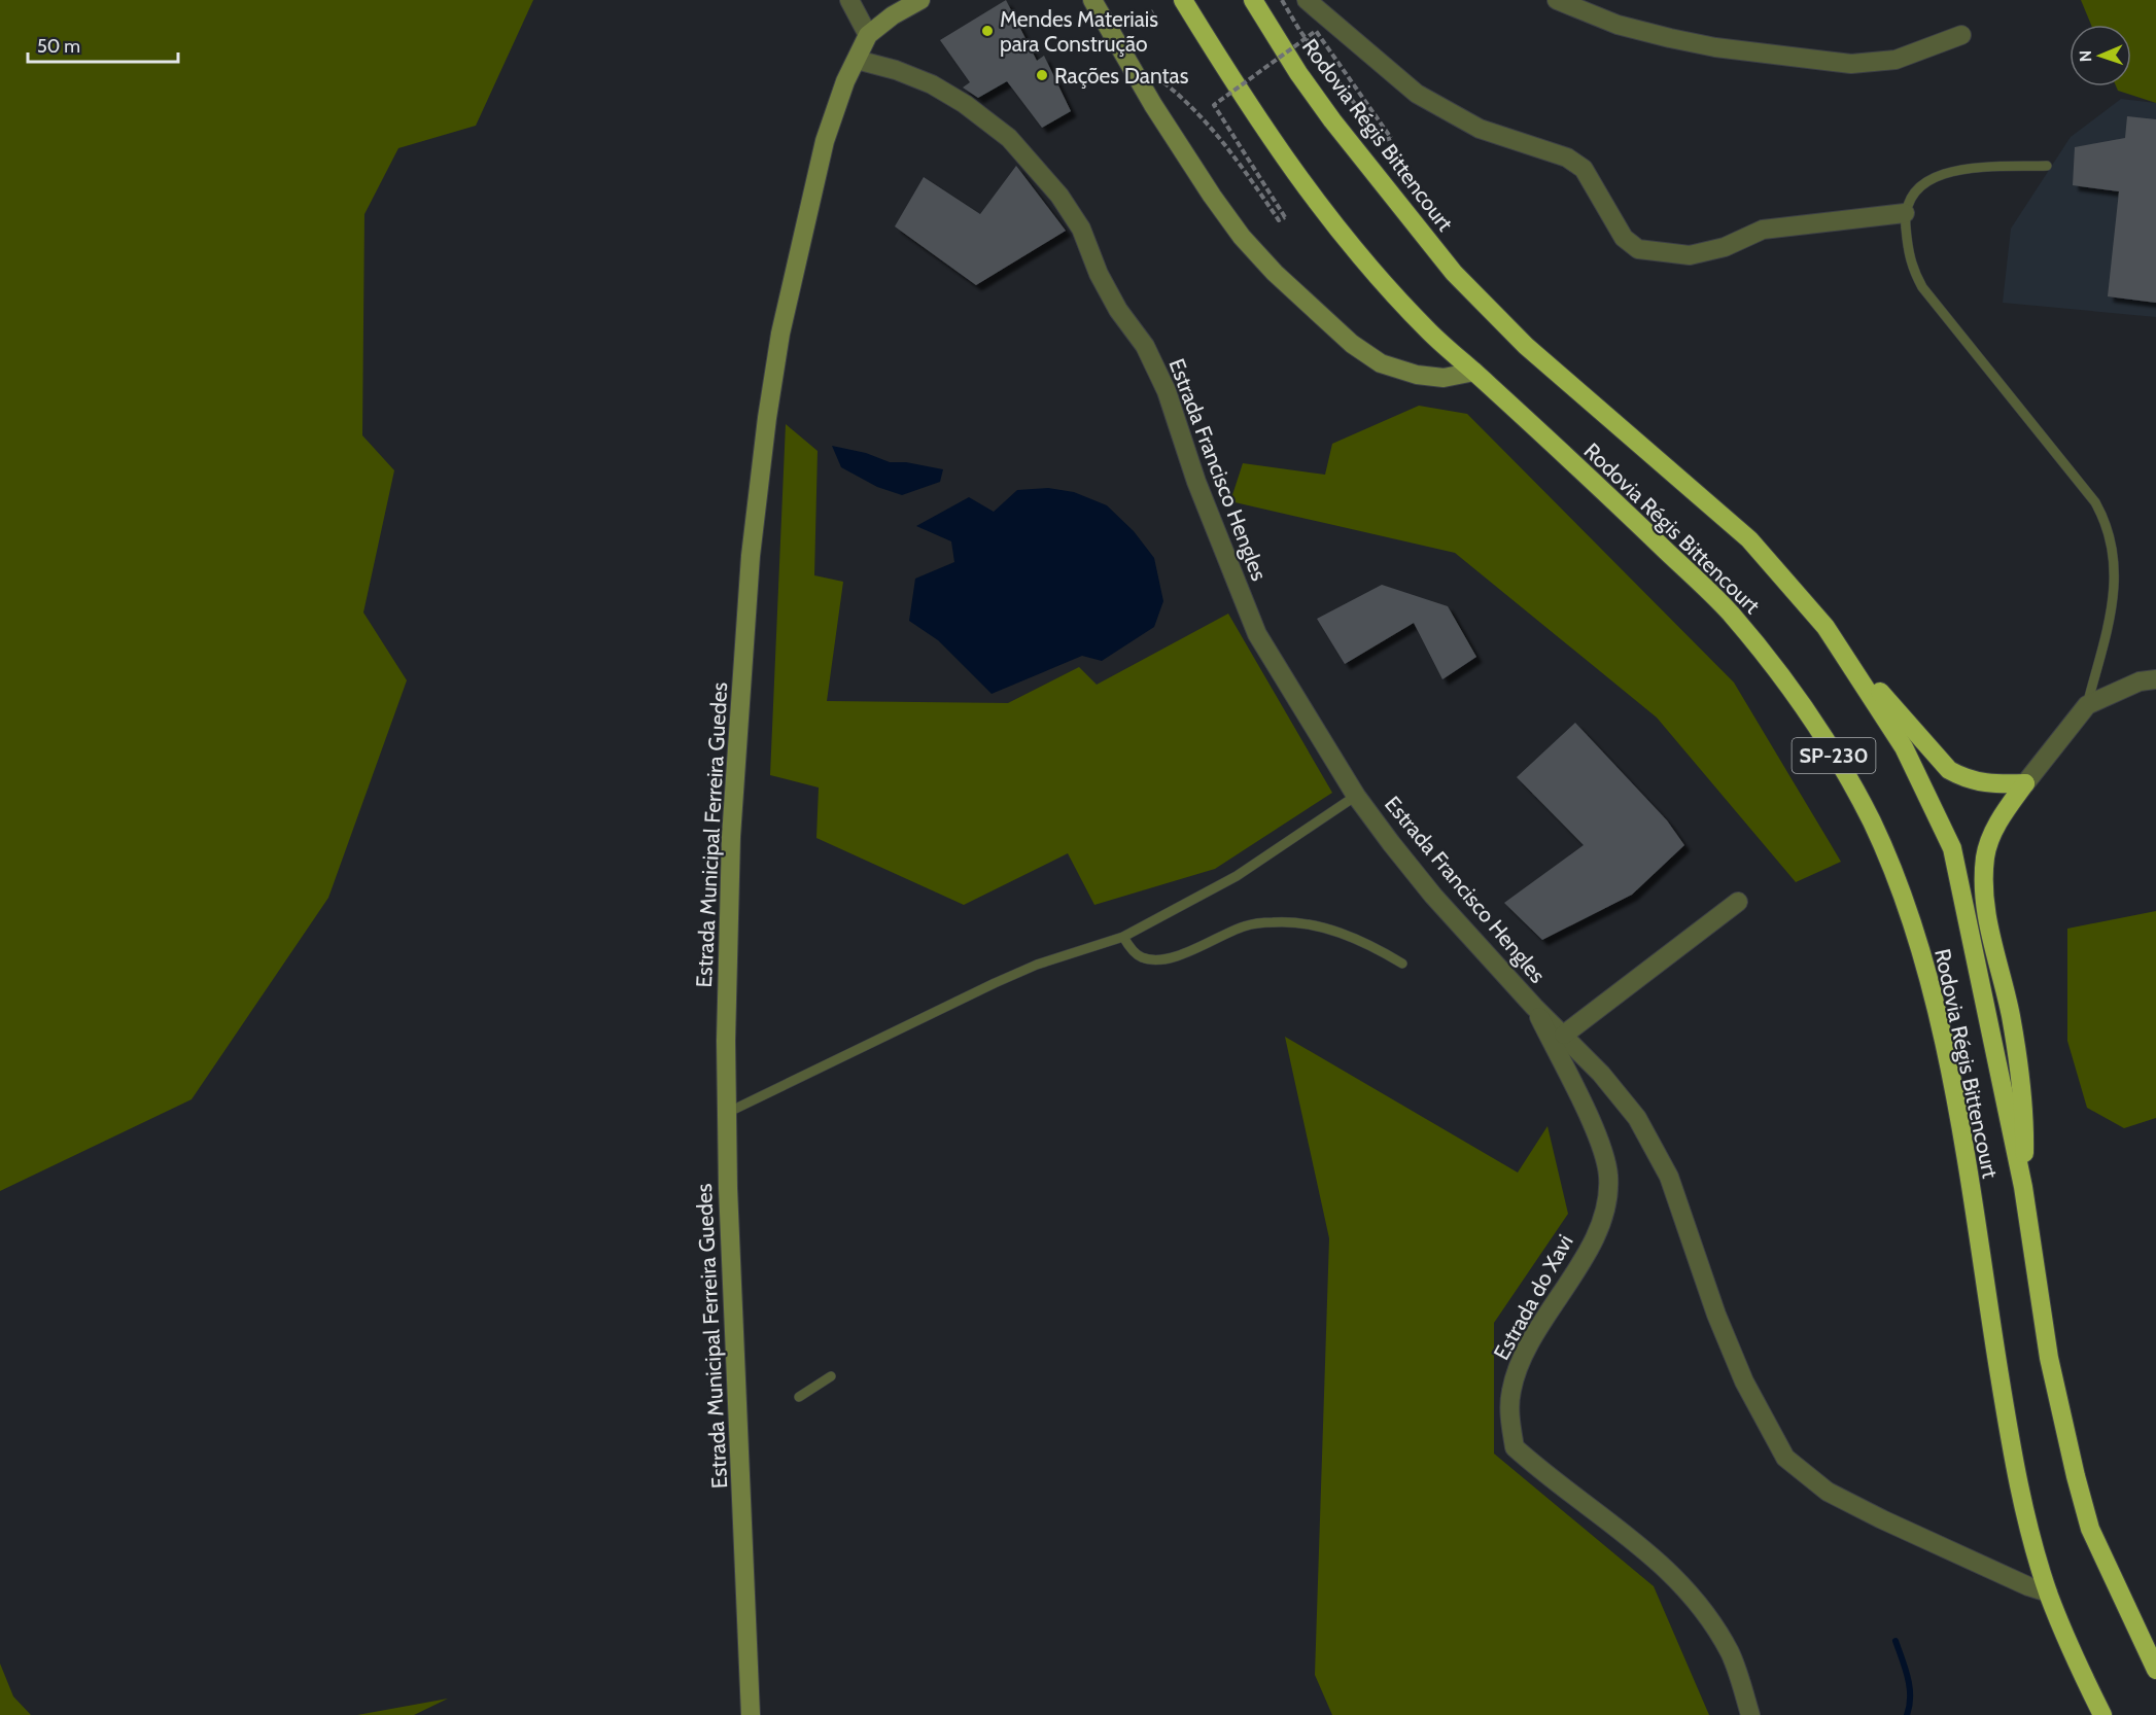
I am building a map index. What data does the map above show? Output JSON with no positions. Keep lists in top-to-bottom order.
{
  "streets": {
    "highway": ["Rodovia Régis Bittencourt", "SP-230"],
    "street": ["Estrada Francisco Hengles", "Estrada Municipal Ferreira Guedes", "Estrada do Xavi"]
  },
  "crossings": [
    ["Rodovia Régis Bittencourt", "Estrada Francisco Hengles"],
    ["Estrada Francisco Hengles", "Estrada Municipal Ferreira Guedes"],
    ["Estrada Francisco Hengles", "Estrada do Xavi"]
  ],
  "places": ["Mendes Materiais para Construção", "Rações Dantas"],
  "scale_bar": "50 m",
  "north": "left"
}
